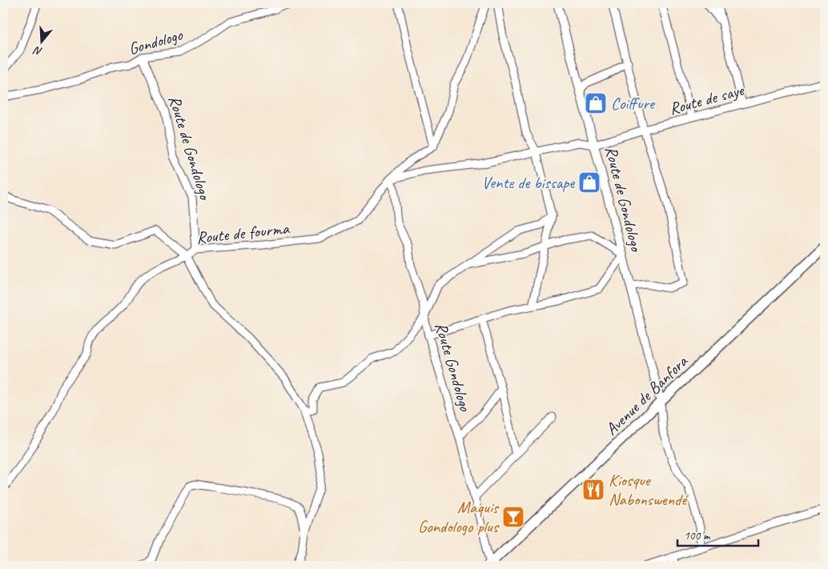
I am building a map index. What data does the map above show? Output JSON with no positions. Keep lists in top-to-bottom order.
{
  "streets": {
    "main road": ["Avenue de Banfora"],
    "street": [
      "Gondologo",
      "Route de saye",
      "Route de Gondologo",
      "Route de fourma",
      "Route Gondologo"
    ]
  },
  "crossings": [
    ["Gondologo", "Route de Gondologo"],
    ["Route de saye", "Route de Gondologo"],
    ["Route de Gondologo", "Route de fourma"],
    ["Route de Gondologo", "Avenue de Banfora"],
    ["Route de fourma", "Route Gondologo"],
    ["Route Gondologo", "Avenue de Banfora"]
  ],
  "places": {
    "shop": ["Coiffure", "Vente de bissape"],
    "restaurant": ["Kiosque Nabonswendé"],
    "bar": ["Maquis Gondologo plus"]
  },
  "scale_bar": "100 m",
  "north": "bottom"
}
